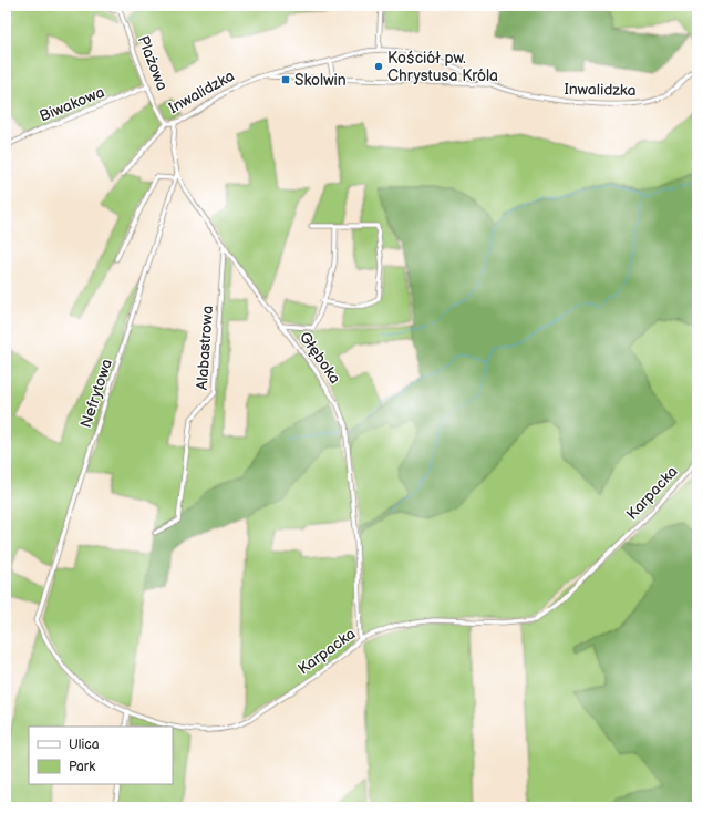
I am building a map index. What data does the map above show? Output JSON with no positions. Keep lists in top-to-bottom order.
{
  "streets": {
    "street": [
      "Plażowa",
      "Inwalidzka",
      "Biwakowa",
      "Alabastrowa",
      "Głęboka",
      "Nefrytowa",
      "Karpacka"
    ]
  },
  "crossings": [
    ["Plażowa", "Inwalidzka"],
    ["Plażowa", "Biwakowa"],
    ["Inwalidzka", "Głęboka"],
    ["Alabastrowa", "Głęboka"],
    ["Głęboka", "Nefrytowa"],
    ["Głęboka", "Karpacka"],
    ["Nefrytowa", "Karpacka"]
  ],
  "places": {
    "other": ["Kościół pw. Chrystusa Króla"],
    "transit": ["Skolwin"]
  },
  "legend": ["Ulica", "Park"]
}
